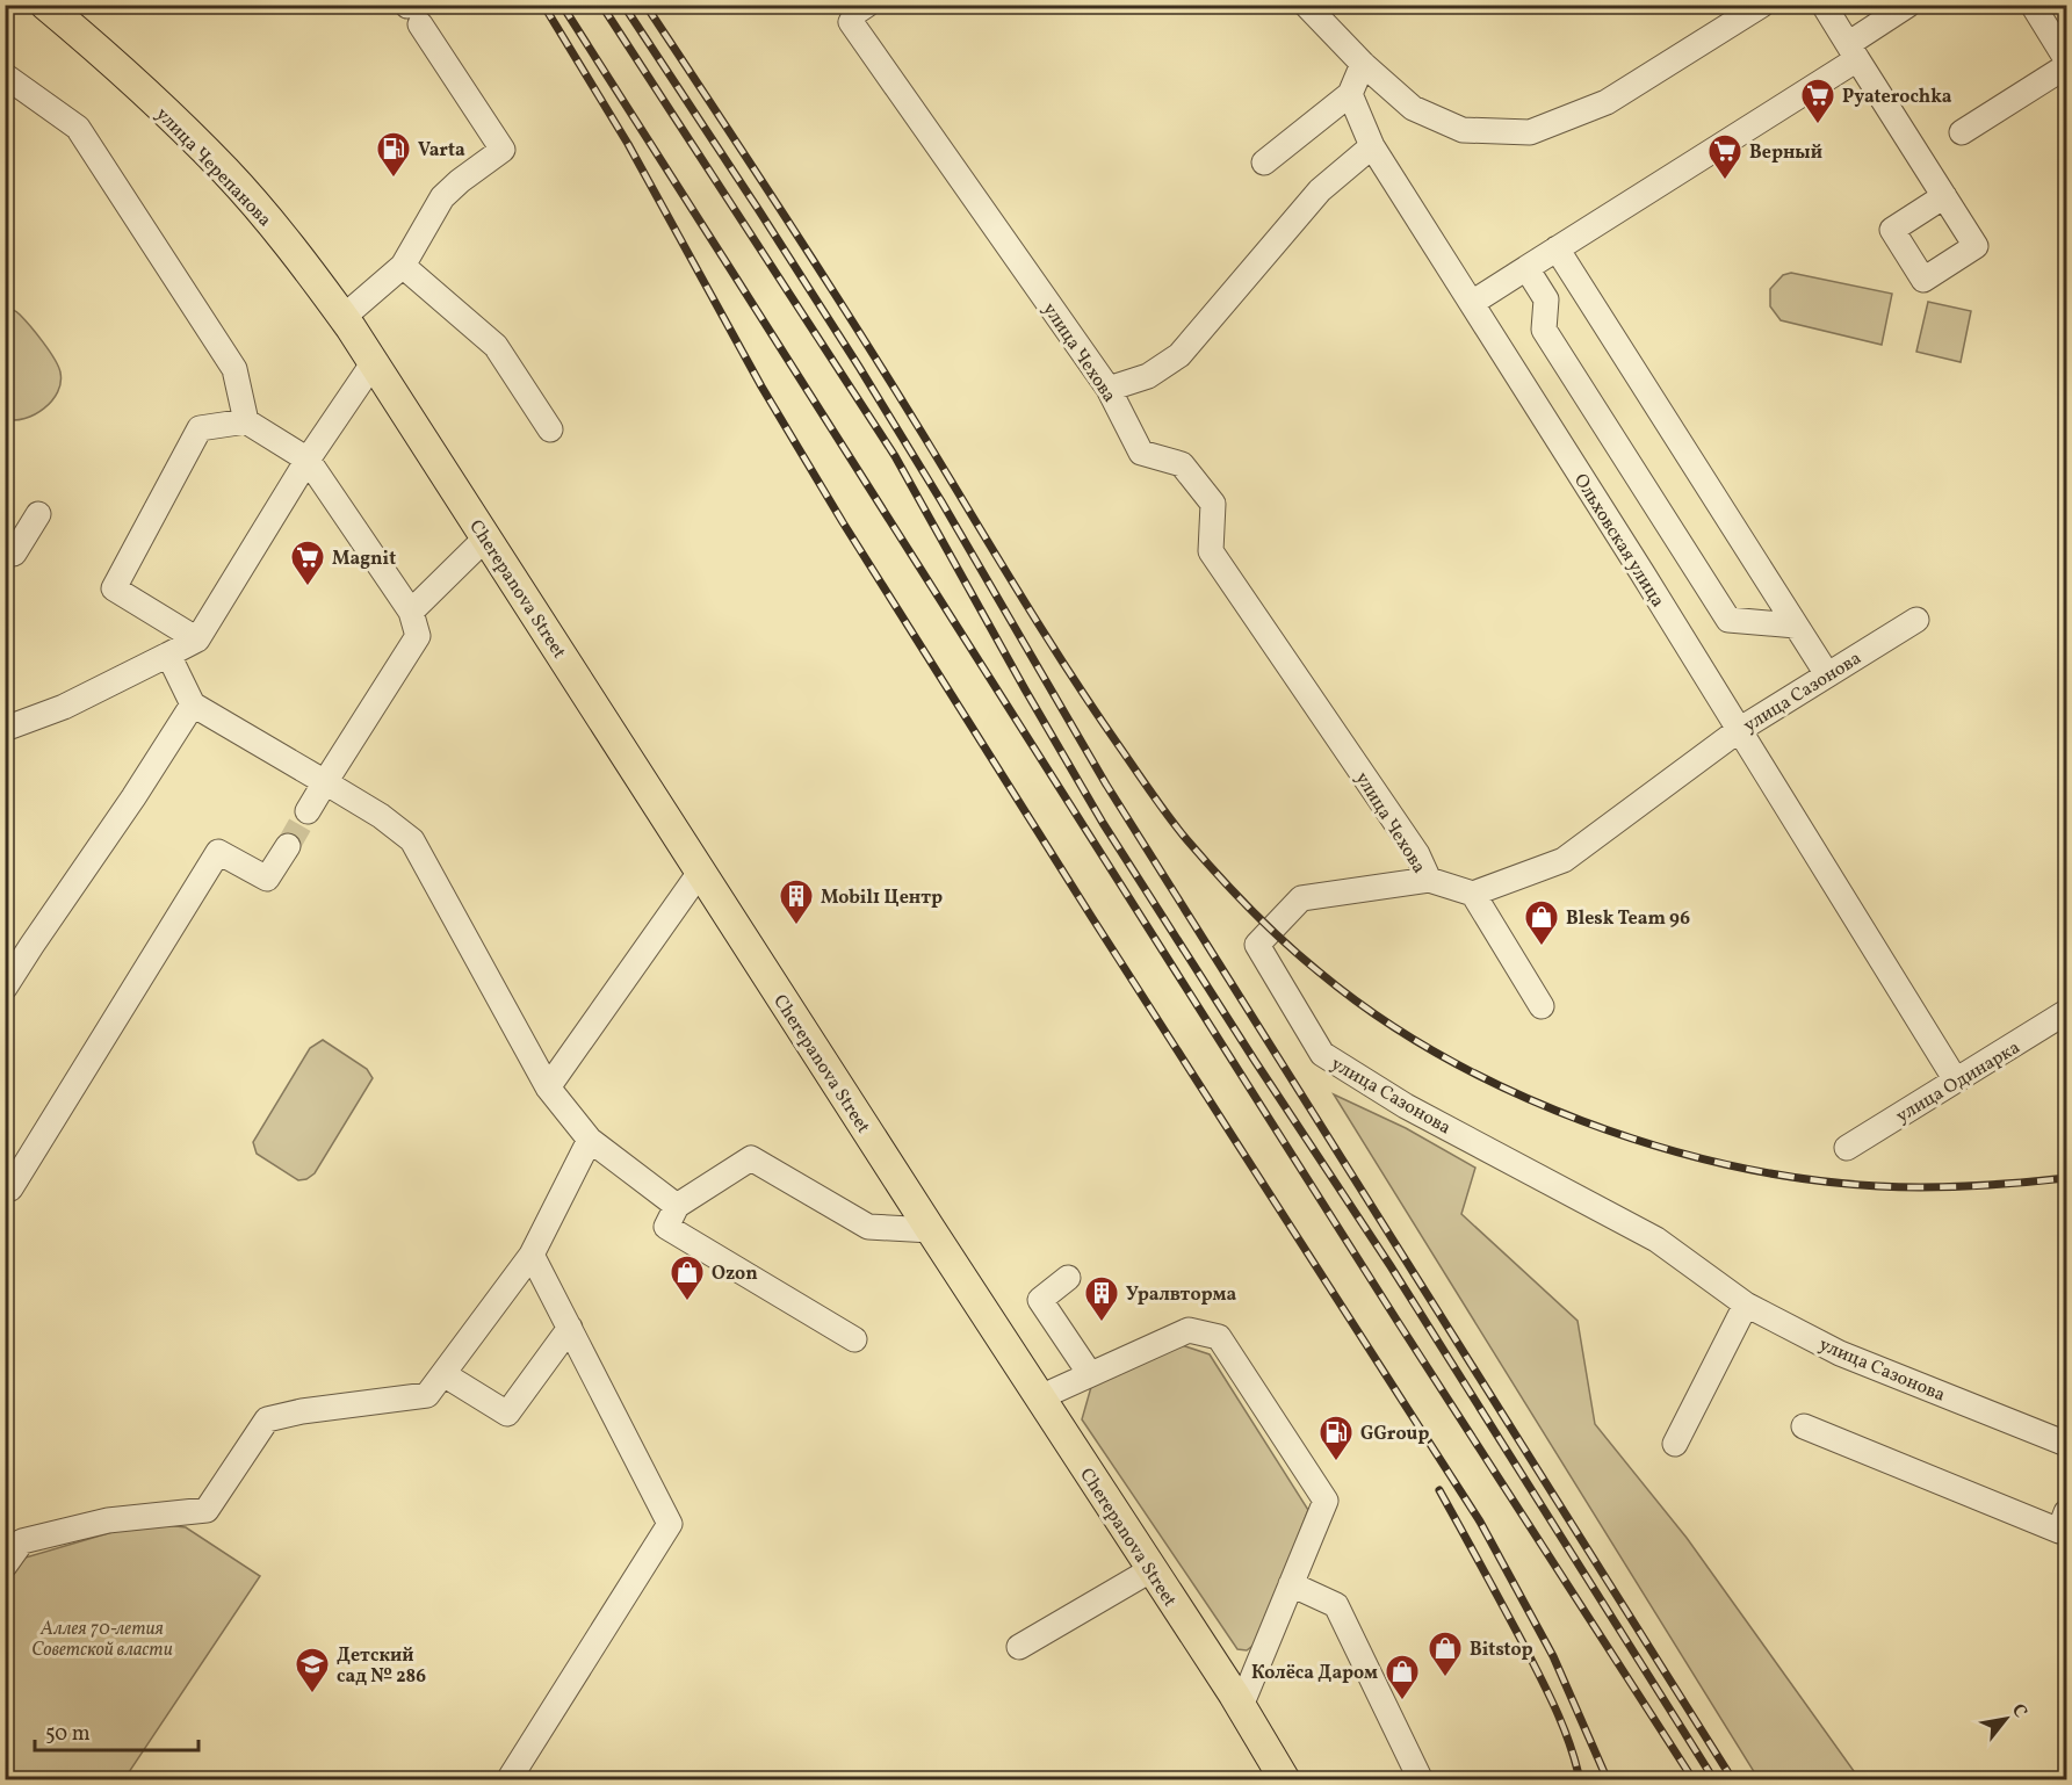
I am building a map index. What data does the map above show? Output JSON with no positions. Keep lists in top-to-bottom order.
{
  "streets": {
    "main road": ["улица Черепанова", "Cherepanova Street"],
    "street": [
      "улица Чехова",
      "Ольховская улица",
      "улица Сазонова",
      "улица Одинарка"
    ]
  },
  "crossings": [
    ["улица Черепанова", "Cherepanova Street"],
    ["улица Чехова", "улица Сазонова"],
    ["Ольховская улица", "улица Сазонова"],
    ["Ольховская улица", "улица Одинарка"]
  ],
  "parks": ["Аллея 70-летия Советской власти"],
  "places": {
    "supermarket": ["Pyaterochka", "Верный", "Magnit"],
    "fuel station": ["Varta", "GGroup"],
    "building": ["Mobil1 Центр", "Уралвторма"],
    "shop": [
      "Blesk Team 96",
      "Ozon",
      "Bitstop",
      "Колёса Даром"
    ],
    "school or university": ["Детский сад № 286"]
  },
  "scale_bar": "50 m",
  "north": "top right"
}
